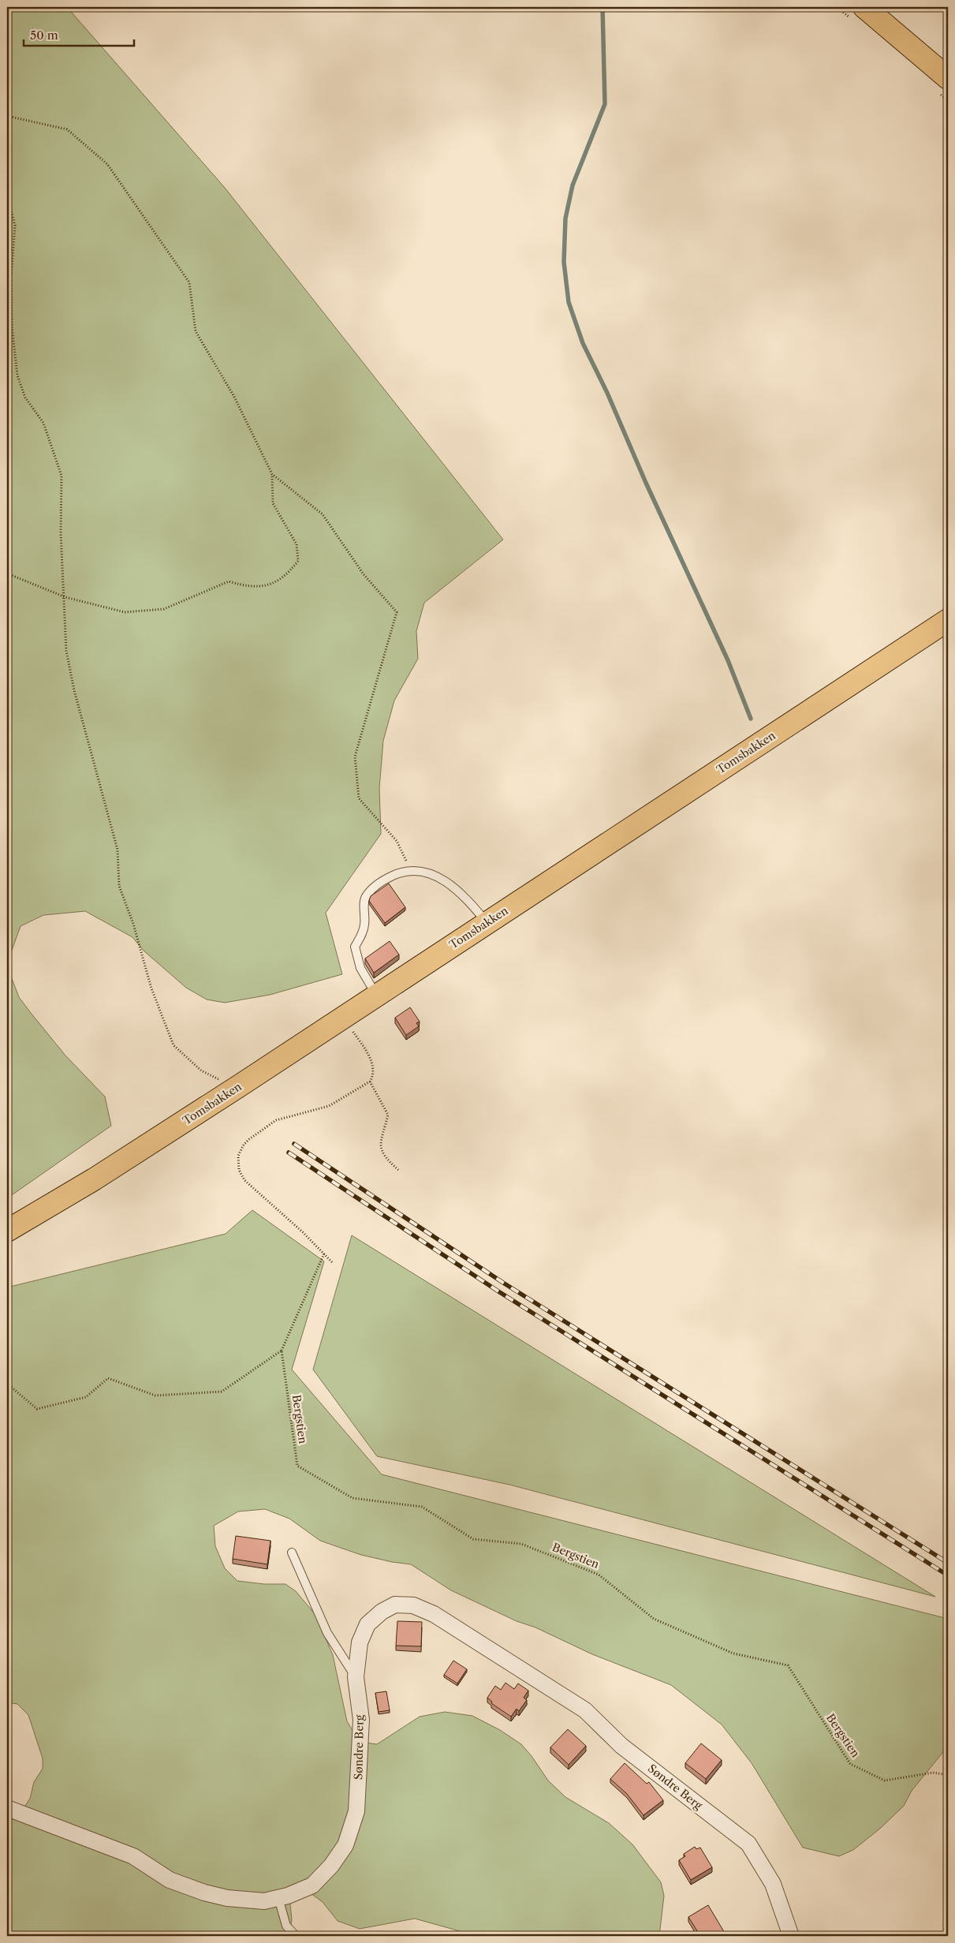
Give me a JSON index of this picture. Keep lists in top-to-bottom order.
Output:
{
  "streets": {
    "main road": ["Tomsbakken"],
    "street": ["Søndre Berg"],
    "path": ["Bergstien"]
  },
  "scale_bar": "50 m"
}
